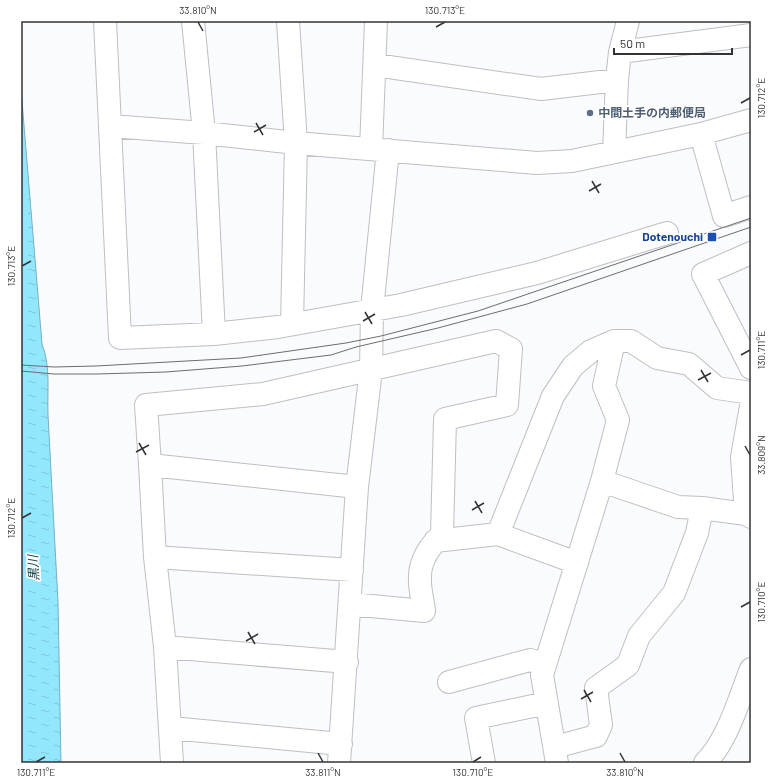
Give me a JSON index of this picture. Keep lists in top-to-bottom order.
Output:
{
  "water": ["黒川"],
  "places": {
    "other": ["中間土手の内郵便局"],
    "transit": ["Dotenouchi"]
  },
  "scale_bar": "50 m",
  "coordinates": [
    "33.810°N",
    "130.713°E",
    "130.712°E",
    "130.711°E",
    "33.809°N",
    "130.710°E",
    "33.811°N"
  ]
}
